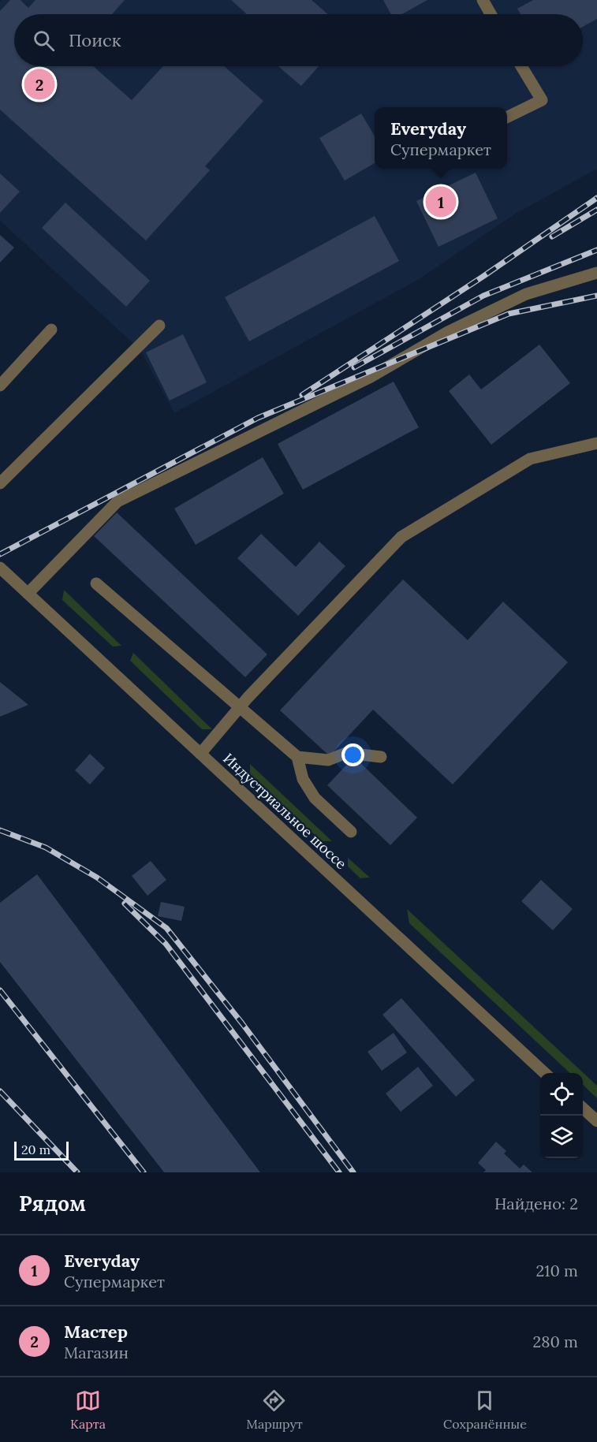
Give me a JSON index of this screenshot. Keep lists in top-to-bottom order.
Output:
{
  "streets": {
    "street": ["Индустриальное шоссе"]
  },
  "scale_bar": "20 m",
  "page": {
    "search": "Поиск",
    "pins": ["2", "1"],
    "popup": ["Everyday", "Супермаркет"],
    "scale": "20 m",
    "heading": ["Рядом", "Найдено: 2"],
    "list": [
      {
        "mark": "1",
        "name": "Everyday",
        "note": "Супермаркет",
        "value": "210 m"
      },
      {
        "mark": "2",
        "name": "Мастер",
        "note": "Магазин",
        "value": "280 m"
      }
    ],
    "nav": ["Карта", "Маршрут", "Сохранённые"]
  }
}
